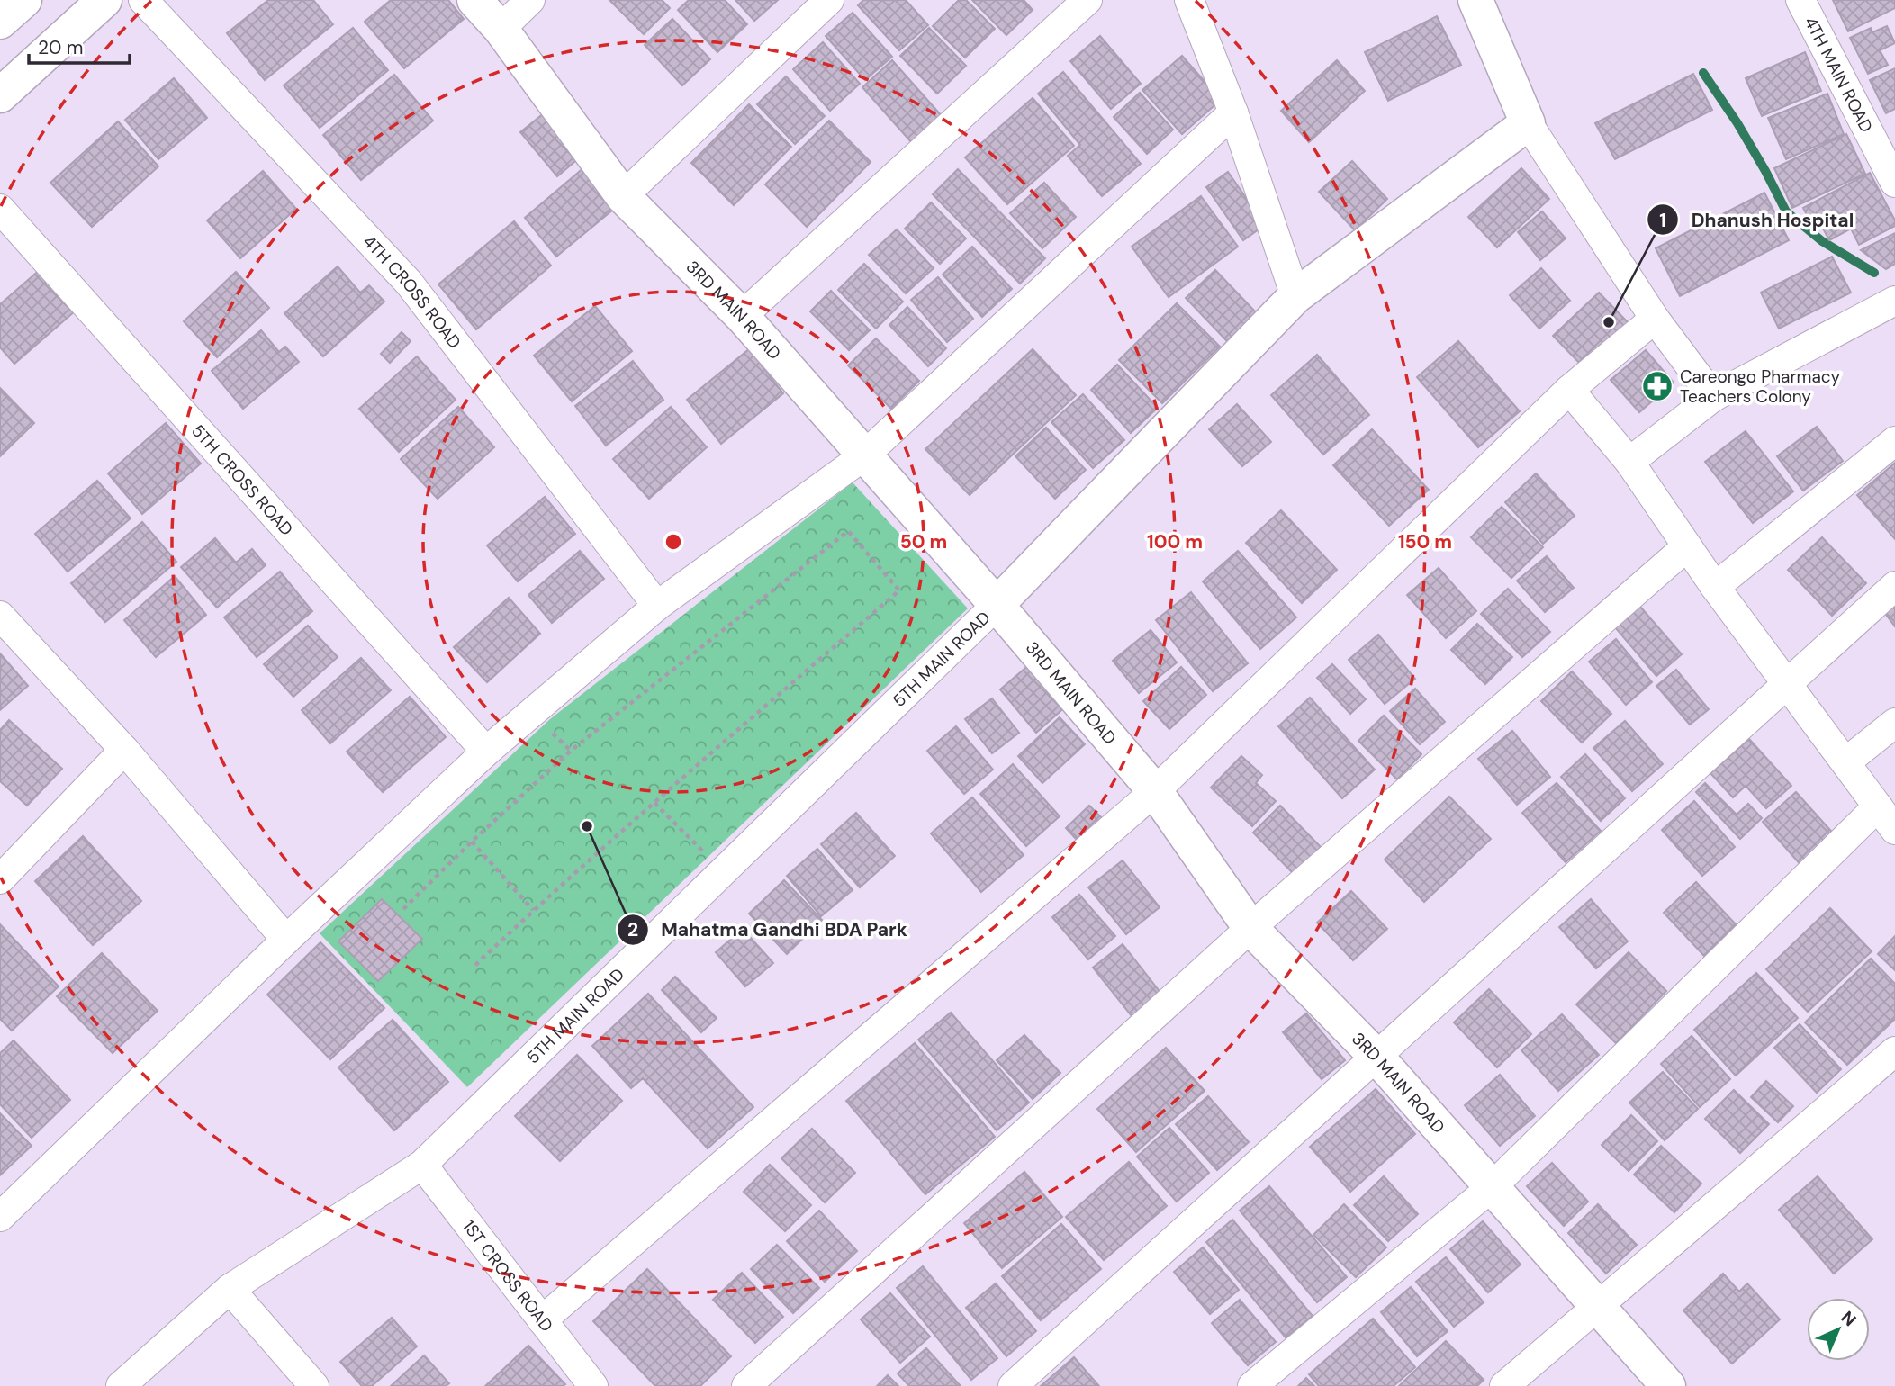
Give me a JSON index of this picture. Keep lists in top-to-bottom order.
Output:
{
  "streets": {
    "main road": ["3RD MAIN ROAD"],
    "street": [
      "4TH MAIN ROAD",
      "4TH CROSS ROAD",
      "5TH CROSS ROAD",
      "5TH MAIN ROAD",
      "1ST CROSS ROAD"
    ]
  },
  "crossings": [
    ["3RD MAIN ROAD", "5TH MAIN ROAD"],
    ["5TH MAIN ROAD", "1ST CROSS ROAD"]
  ],
  "places": {
    "other": ["Dhanush Hospital", "Mahatma Gandhi BDA Park"],
    "pharmacy": ["Careongo Pharmacy Teachers Colony"]
  },
  "scale_bar": "20 m",
  "north": "top right",
  "rings": ["50 m", "100 m", "150 m"]
}
